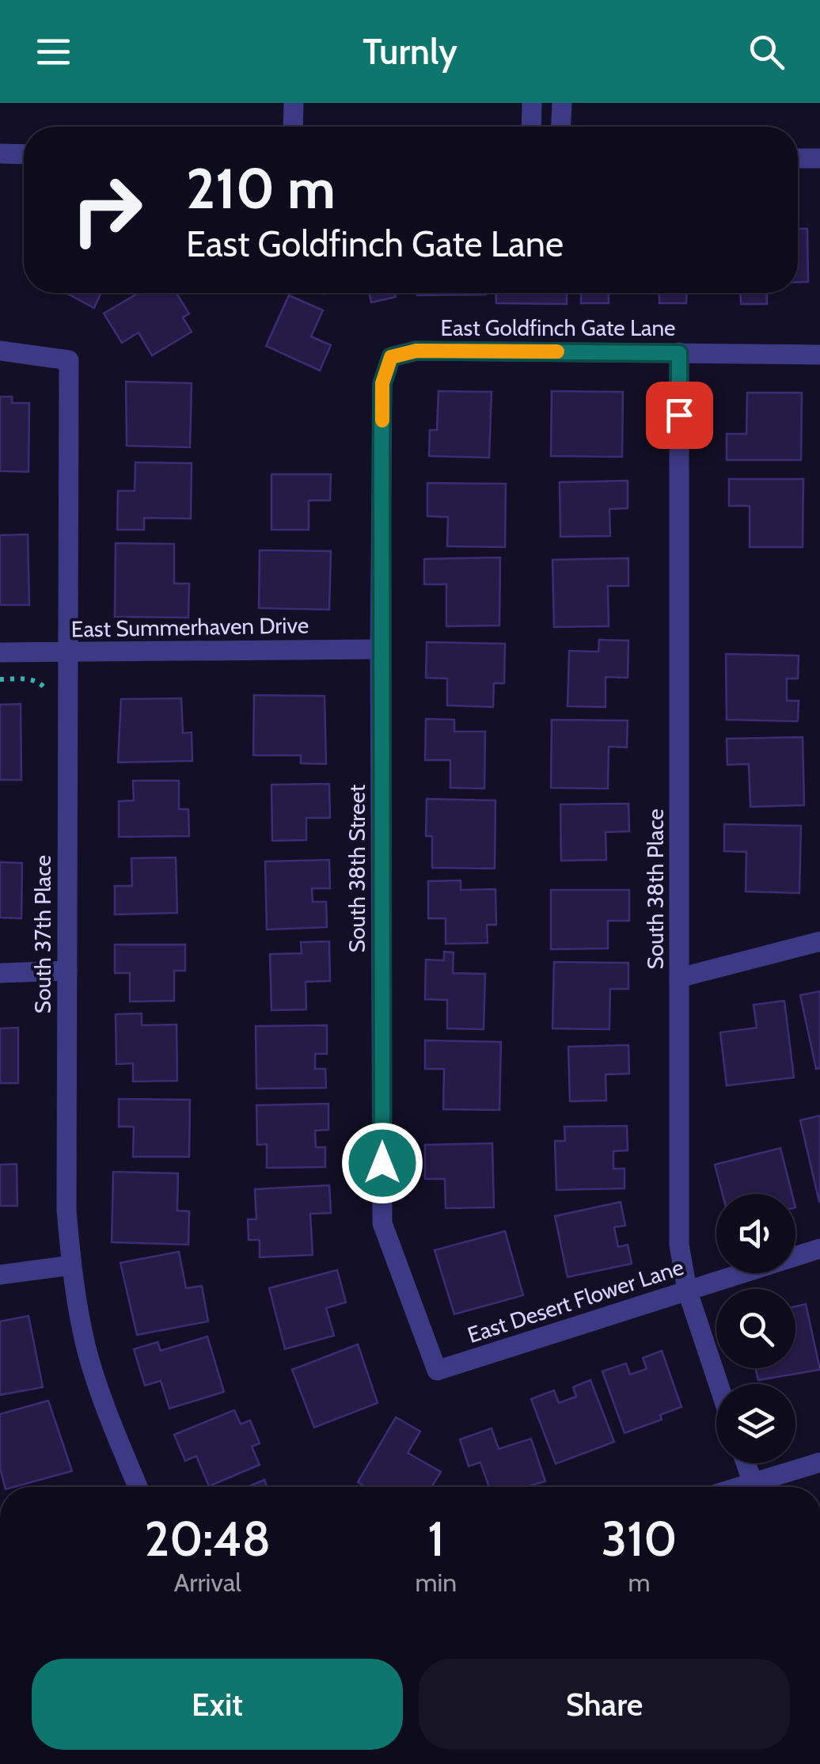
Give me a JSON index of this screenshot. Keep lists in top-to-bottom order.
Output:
{
  "streets": {
    "street": [
      "East Goldfinch Gate Lane",
      "East Summerhaven Drive",
      "South 38th Street",
      "South 38th Place",
      "South 37th Place",
      "East Desert Flower Lane"
    ]
  },
  "crossings": [
    ["East Goldfinch Gate Lane", "South 38th Street"],
    ["East Goldfinch Gate Lane", "South 38th Place"],
    ["East Summerhaven Drive", "South 38th Street"],
    ["East Summerhaven Drive", "South 37th Place"],
    ["South 38th Street", "East Desert Flower Lane"],
    ["South 38th Place", "East Desert Flower Lane"]
  ],
  "page": {
    "header": "Turnly",
    "turn": ["210 m", "East Goldfinch Gate Lane"],
    "eta": [
      "20:48",
      "Arrival",
      "1",
      "min",
      "310",
      "m"
    ],
    "buttons": ["Exit", "Share"]
  }
}
